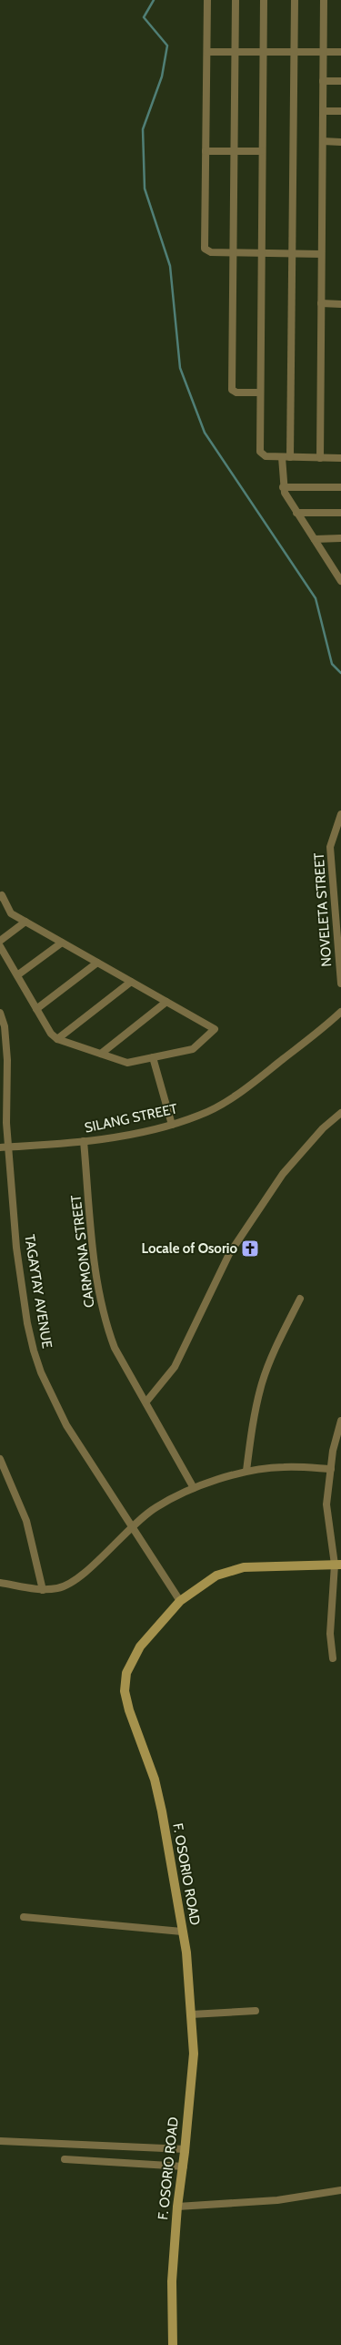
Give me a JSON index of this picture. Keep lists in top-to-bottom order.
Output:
{
  "streets": {
    "street": [
      "NOVELETA STREET",
      "SILANG STREET",
      "CARMONA STREET",
      "TAGAYTAY AVENUE",
      "F. OSORIO ROAD"
    ]
  },
  "crossings": [
    ["SILANG STREET", "CARMONA STREET"],
    ["SILANG STREET", "TAGAYTAY AVENUE"],
    ["TAGAYTAY AVENUE", "F. OSORIO ROAD"]
  ],
  "places": {
    "church": ["Locale of Osorio"]
  }
}
